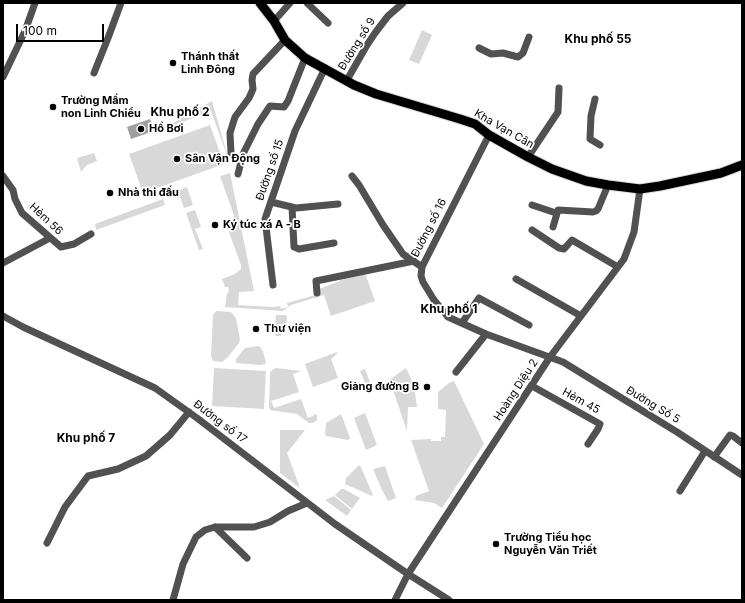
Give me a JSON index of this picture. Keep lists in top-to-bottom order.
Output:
{
  "streets": {
    "main road": ["Kha Vạn Cân"],
    "street": [
      "Đường số 9",
      "Đường số 15",
      "Hẻm 56",
      "Đường số 16",
      "Hoàng Diệu 2",
      "Hẻm 45",
      "Đường Số 5",
      "Đường số 17"
    ]
  },
  "crossings": [
    ["Đường số 9", "Kha Vạn Cân"],
    ["Kha Vạn Cân", "Đường số 15"],
    ["Kha Vạn Cân", "Đường số 16"],
    ["Kha Vạn Cân", "Hoàng Diệu 2"],
    ["Đường số 16", "Hoàng Diệu 2"],
    ["Đường số 16", "Đường Số 5"],
    ["Hoàng Diệu 2", "Hẻm 45"],
    ["Hoàng Diệu 2", "Đường Số 5"],
    ["Hoàng Diệu 2", "Đường số 17"]
  ],
  "districts": [
    "Khu phố 55",
    "Khu phố 2",
    "Khu phố 1",
    "Khu phố 7"
  ],
  "places": [
    "Thánh thất Linh Đông",
    "Trường Mầm non Linh Chiểu",
    "Hồ Bơi",
    "Sân Vận Động",
    "Nhà thi đấu",
    "Ký túc xá A - B",
    "Thư viện",
    "Giảng đường B",
    "Trường Tiểu học Nguyễn Văn Triết"
  ],
  "scale_bar": "100 m"
}
